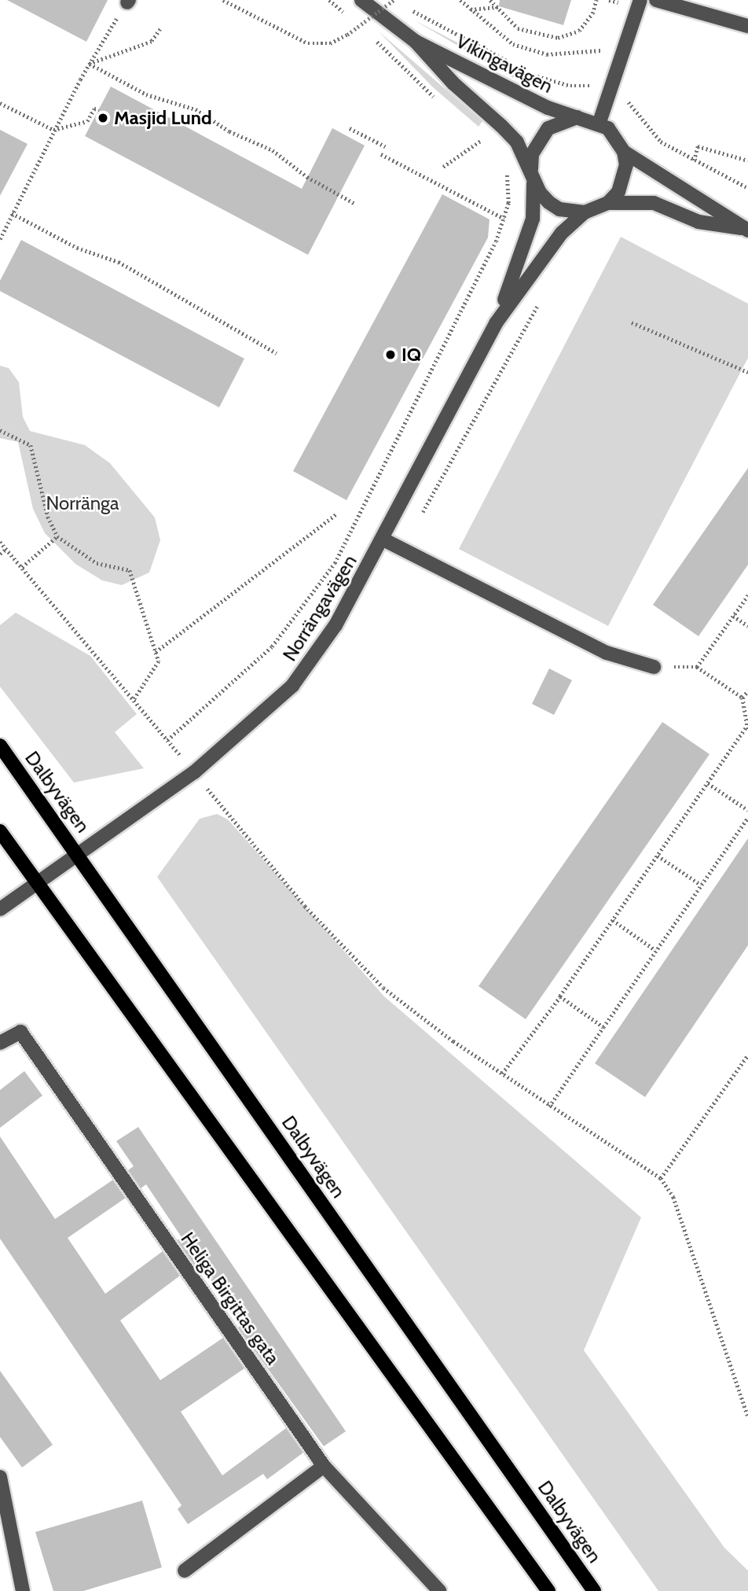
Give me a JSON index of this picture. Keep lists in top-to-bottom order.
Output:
{
  "streets": {
    "main road": ["Dalbyvägen"],
    "street": ["Vikingavägen", "Norrängavägen", "Heliga Birgittas gata"]
  },
  "crossings": [
    ["Vikingavägen", "Norrängavägen"],
    ["Norrängavägen", "Dalbyvägen"]
  ],
  "parks": ["Norränga"],
  "places": ["Masjid Lund", "IQ"]
}
